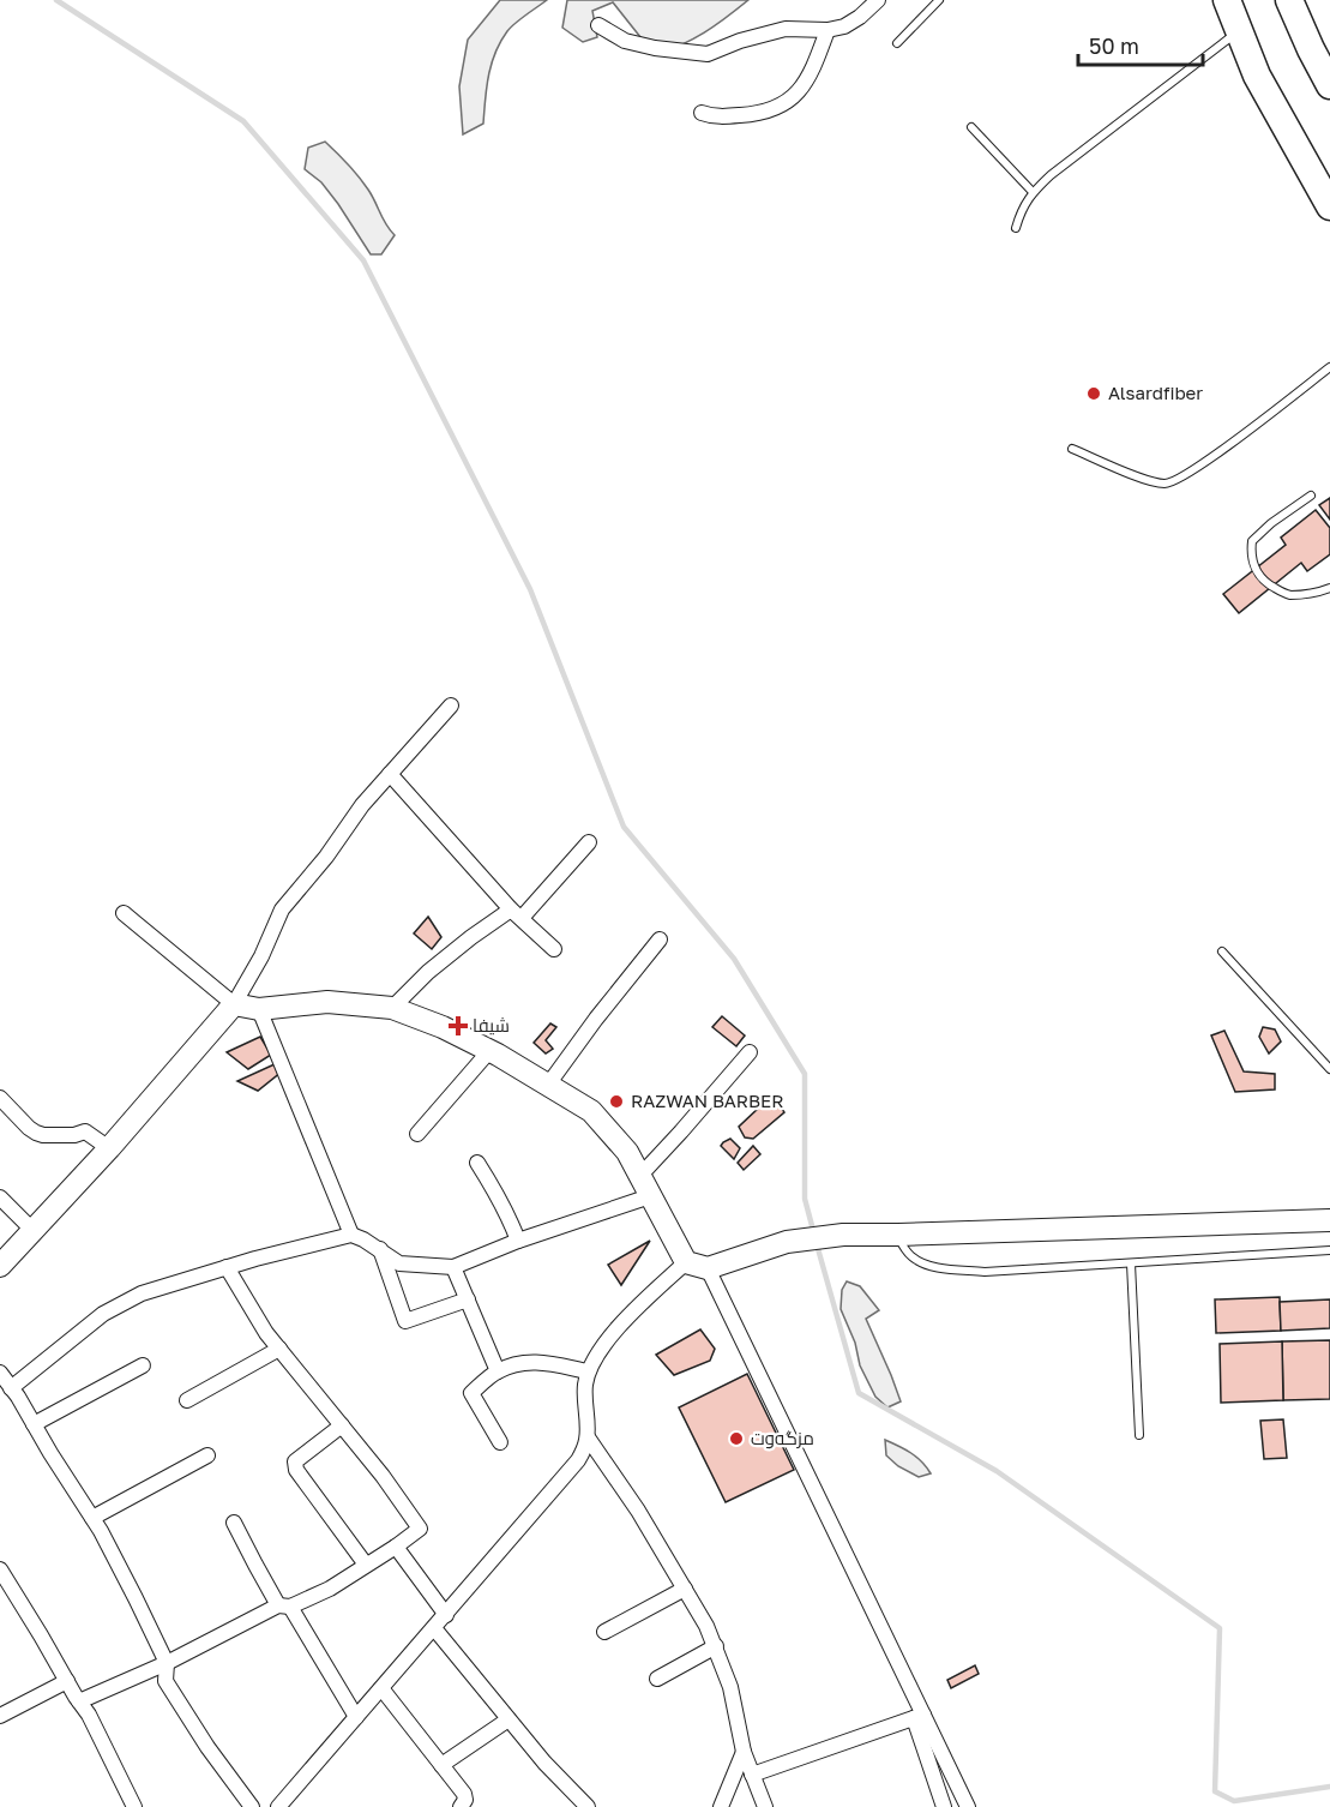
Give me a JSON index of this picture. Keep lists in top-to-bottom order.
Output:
{
  "places": {
    "other": ["Alsardfiber", "RAZWAN BARBER", "مزگه‌وت"],
    "health": ["شیفا"]
  },
  "scale_bar": "50 m"
}
